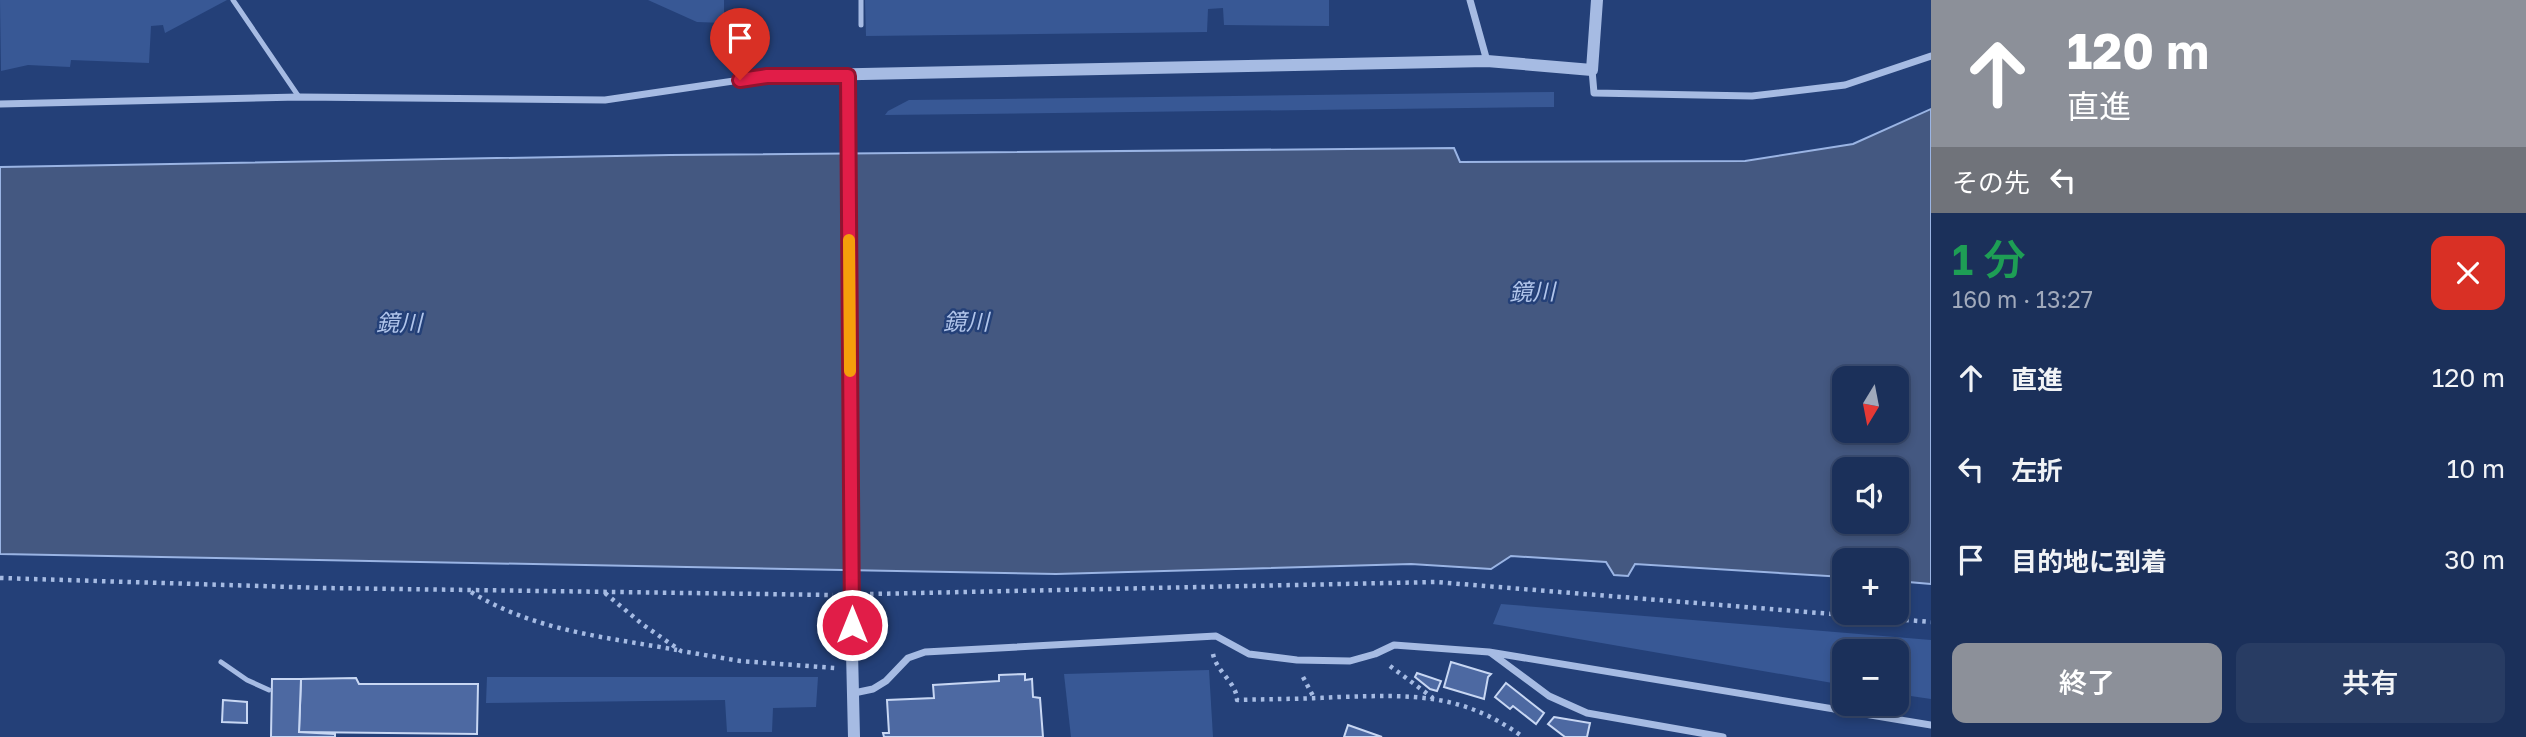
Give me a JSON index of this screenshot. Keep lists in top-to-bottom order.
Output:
{
  "water": ["鏡川"],
  "north": "bottom",
  "page": {
    "turn": ["120 m", "直進"],
    "then": "その先",
    "heading": ["1 分", "160 m · 13:27"],
    "list": [
      {
        "name": "直進",
        "value": "120 m"
      },
      {
        "name": "左折",
        "value": "10 m"
      },
      {
        "name": "目的地に到着",
        "value": "30 m"
      }
    ],
    "map_buttons": ["+", "−"],
    "buttons": ["終了", "共有"]
  }
}
